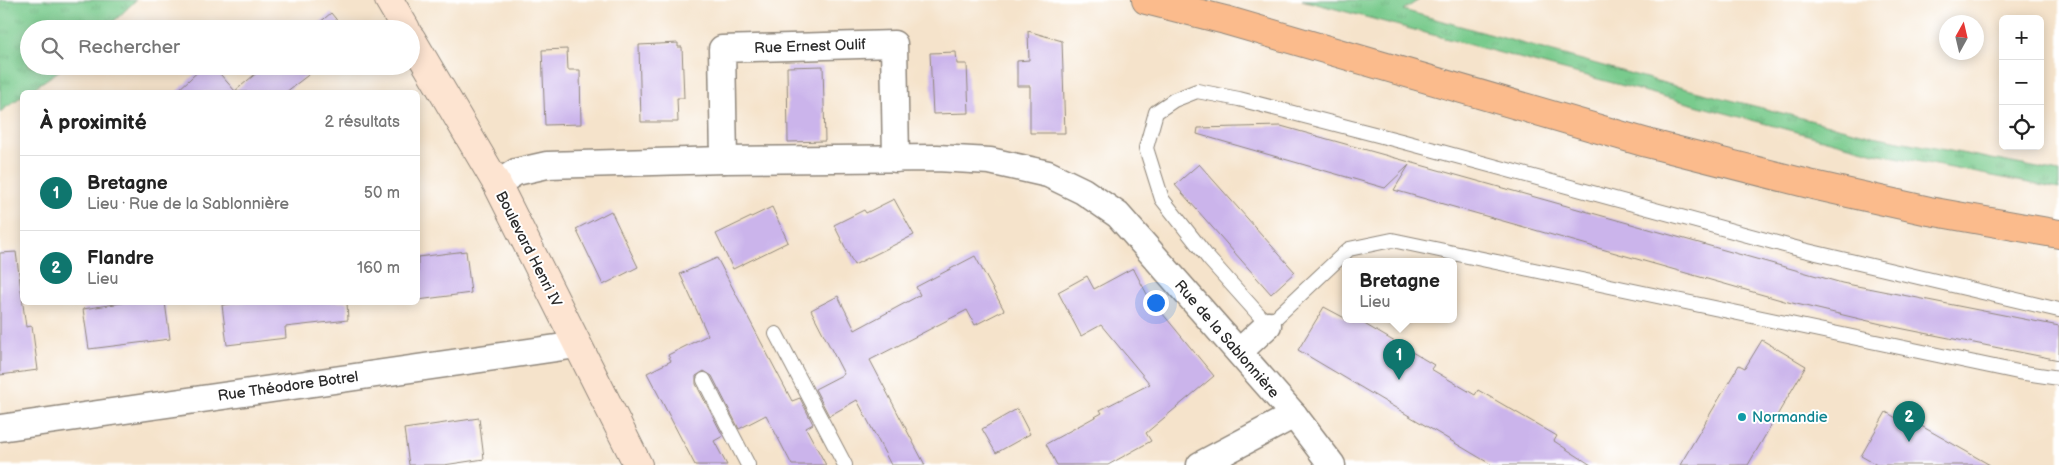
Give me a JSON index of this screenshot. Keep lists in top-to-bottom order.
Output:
{
  "streets": {
    "street": [
      "Rue Ernest Oulif",
      "Boulevard Henri IV",
      "Rue de la Sablonnière",
      "Rue Théodore Botrel"
    ]
  },
  "crossings": [
    ["Rue Ernest Oulif", "Rue de la Sablonnière"],
    ["Boulevard Henri IV", "Rue Théodore Botrel"]
  ],
  "places": ["Normandie"],
  "north": "top",
  "page": {
    "map_buttons": ["+", "−"],
    "search": "Rechercher",
    "heading": ["À proximité", "2 résultats"],
    "list": [
      {
        "mark": "1",
        "name": "Bretagne",
        "note": "Lieu · Rue de la Sablonnière",
        "value": "50 m"
      },
      {
        "mark": "2",
        "name": "Flandre",
        "note": "Lieu",
        "value": "160 m"
      }
    ],
    "popup": ["Bretagne", "Lieu"],
    "pins": ["1", "2"]
  }
}
